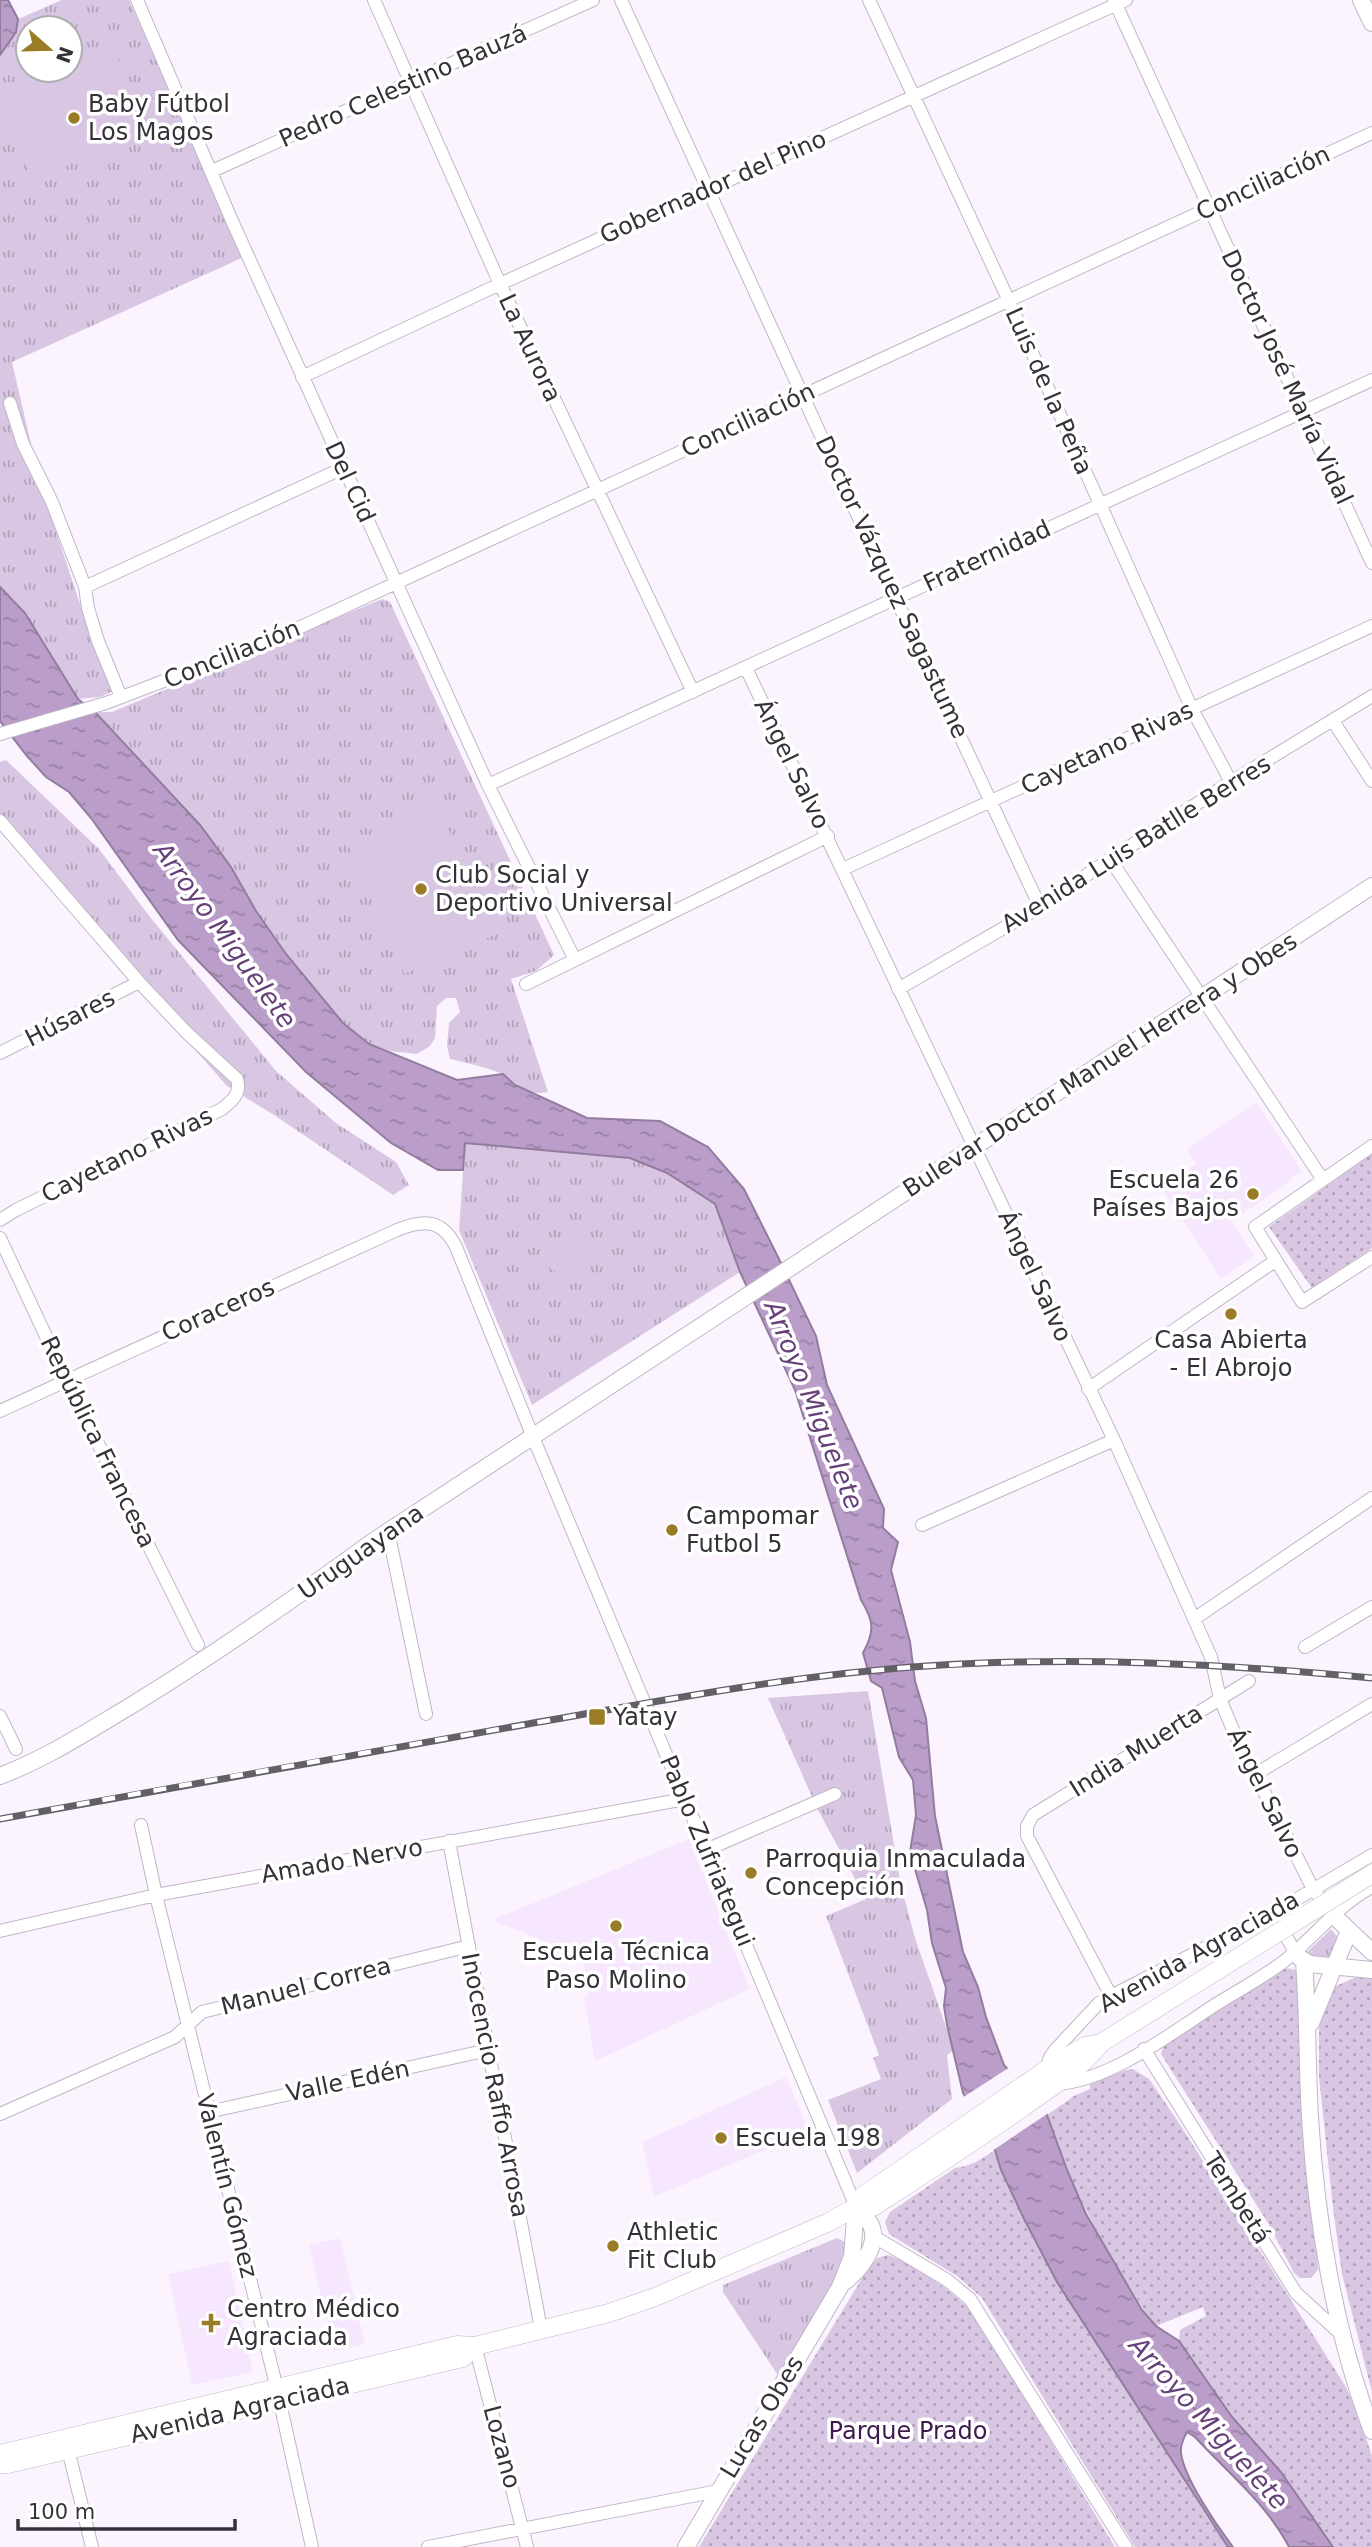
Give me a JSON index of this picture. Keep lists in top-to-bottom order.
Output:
{
  "streets": {
    "main road": ["Avenida Agraciada"],
    "street": [
      "Pedro Celestino Bauzá",
      "Conciliación",
      "Gobernador del Pino",
      "La Aurora",
      "Doctor José María Vidal",
      "Luis de la Peña",
      "Del Cid",
      "Fraternidad",
      "Doctor Vázquez Sagastume",
      "Cayetano Rivas",
      "Ángel Salvo",
      "Avenida Luis Batlle Berres",
      "Húsares",
      "Bulevar Doctor Manuel Herrera y Obes",
      "Coraceros",
      "República Francesa",
      "Uruguayana",
      "India Muerta",
      "Pablo Zufriategui",
      "Amado Nervo",
      "Manuel Correa",
      "Valle Edén",
      "Inocencio Raffo Arrosa",
      "Valentín Gómez",
      "Tembetá",
      "Lucas Obes",
      "Lozano"
    ]
  },
  "crossings": [
    ["Pedro Celestino Bauzá", "La Aurora"],
    ["Pedro Celestino Bauzá", "Del Cid"],
    ["Conciliación", "La Aurora"],
    ["Conciliación", "Doctor José María Vidal"],
    ["Conciliación", "Luis de la Peña"],
    ["Conciliación", "Del Cid"],
    ["Conciliación", "Doctor Vázquez Sagastume"],
    ["Gobernador del Pino", "La Aurora"],
    ["Gobernador del Pino", "Doctor José María Vidal"],
    ["Gobernador del Pino", "Luis de la Peña"],
    ["Gobernador del Pino", "Del Cid"],
    ["Gobernador del Pino", "Doctor Vázquez Sagastume"],
    ["La Aurora", "Fraternidad"],
    ["Doctor José María Vidal", "Fraternidad"],
    ["Luis de la Peña", "Fraternidad"],
    ["Luis de la Peña", "Cayetano Rivas"],
    ["Luis de la Peña", "Avenida Luis Batlle Berres"],
    ["Del Cid", "Fraternidad"],
    ["Fraternidad", "Doctor Vázquez Sagastume"],
    ["Fraternidad", "Ángel Salvo"],
    ["Doctor Vázquez Sagastume", "Cayetano Rivas"],
    ["Doctor Vázquez Sagastume", "Avenida Luis Batlle Berres"],
    ["Cayetano Rivas", "Ángel Salvo"],
    ["Cayetano Rivas", "Húsares"],
    ["Ángel Salvo", "Avenida Luis Batlle Berres"],
    ["Ángel Salvo", "Bulevar Doctor Manuel Herrera y Obes"],
    ["Ángel Salvo", "India Muerta"],
    ["Ángel Salvo", "Avenida Agraciada"],
    ["Bulevar Doctor Manuel Herrera y Obes", "Uruguayana"],
    ["Coraceros", "República Francesa"],
    ["Coraceros", "Pablo Zufriategui"],
    ["Uruguayana", "Pablo Zufriategui"],
    ["India Muerta", "Avenida Agraciada"],
    ["Pablo Zufriategui", "Amado Nervo"],
    ["Pablo Zufriategui", "Avenida Agraciada"],
    ["Pablo Zufriategui", "Lucas Obes"],
    ["Amado Nervo", "Inocencio Raffo Arrosa"],
    ["Amado Nervo", "Valentín Gómez"],
    ["Avenida Agraciada", "Inocencio Raffo Arrosa"],
    ["Avenida Agraciada", "Valentín Gómez"],
    ["Avenida Agraciada", "Tembetá"],
    ["Avenida Agraciada", "Lucas Obes"],
    ["Avenida Agraciada", "Lozano"],
    ["Manuel Correa", "Inocencio Raffo Arrosa"],
    ["Manuel Correa", "Valentín Gómez"],
    ["Valle Edén", "Inocencio Raffo Arrosa"],
    ["Valle Edén", "Valentín Gómez"]
  ],
  "water": ["Arroyo Miguelete"],
  "parks": ["Parque Prado"],
  "places": {
    "other": [
      "Baby Fútbol Los Magos",
      "Club Social y Deportivo Universal",
      "Escuela 26 Países Bajos",
      "Casa Abierta - El Abrojo",
      "Campomar Futbol 5",
      "Parroquia Inmaculada Concepción",
      "Escuela Técnica Paso Molino",
      "Escuela 198",
      "Athletic Fit Club"
    ],
    "transit": ["Yatay"],
    "health": ["Centro Médico Agraciada"]
  },
  "scale_bar": "100 m",
  "north": "right"
}
